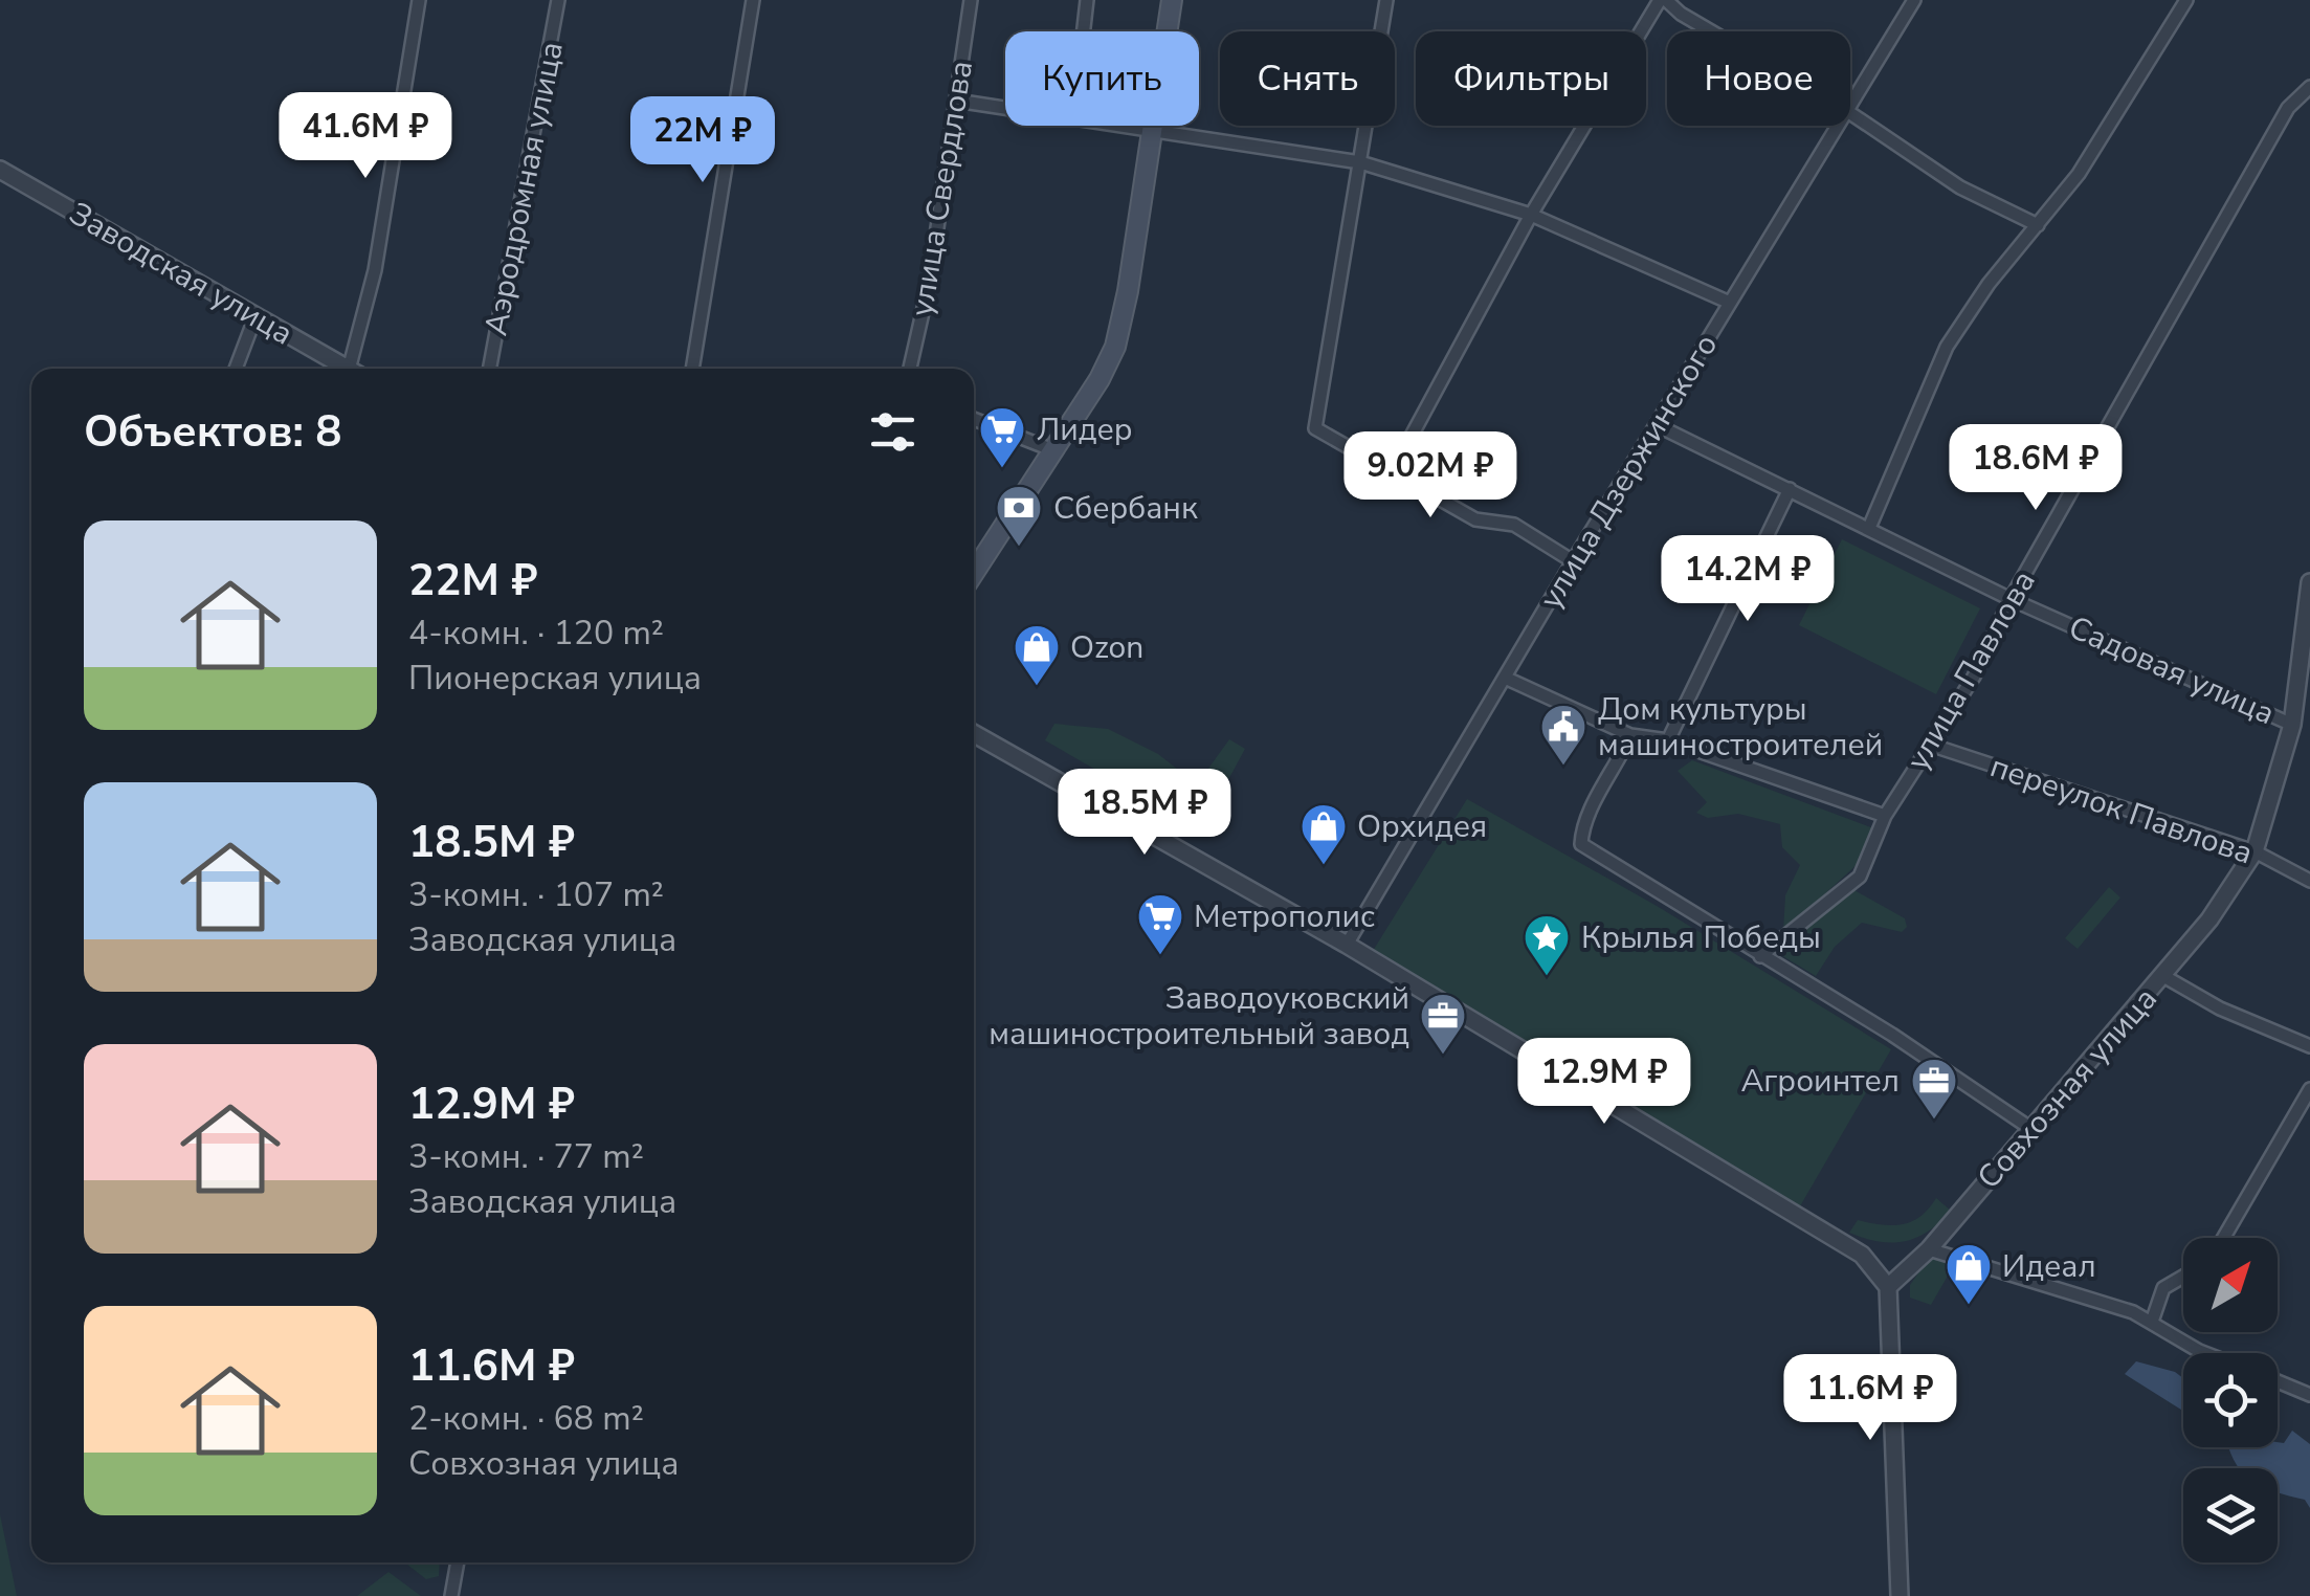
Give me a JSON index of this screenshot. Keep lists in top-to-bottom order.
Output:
{
  "streets": {
    "street": [
      "Аэродромная улица",
      "улица Свердлова",
      "Заводская улица",
      "улица Дзержинского",
      "улица Павлова",
      "Садовая улица",
      "переулок Павлова",
      "Совхозная улица"
    ]
  },
  "crossings": [
    ["улица Дзержинского", "Садовая улица"],
    ["улица Павлова", "Садовая улица"],
    ["улица Павлова", "переулок Павлова"],
    ["Садовая улица", "Совхозная улица"],
    ["переулок Павлова", "Совхозная улица"]
  ],
  "places": {
    "supermarket": ["Лидер", "Метрополис"],
    "bank": ["Сбербанк"],
    "shop": ["Ozon", "Орхидея", "Идеал"],
    "public building": ["Дом культуры машиностроителей"],
    "place": ["Крылья Победы"],
    "office": ["Заводоуковский машиностроительный завод", "Агроинтел"]
  },
  "north": "top right",
  "page": {
    "chip": [
      "Купить",
      "Снять",
      "Фильтры",
      "Новое"
    ],
    "price": [
      "41.6M ₽",
      "22M ₽",
      "18.6M ₽",
      "9.02M ₽",
      "14.2M ₽",
      "18.5M ₽",
      "12.9M ₽",
      "11.6M ₽"
    ],
    "heading": "Объектов: 8",
    "list": [
      {
        "name": "22M ₽",
        "note": "4-комн. · 120 m² · Пионерская улица"
      },
      {
        "name": "18.5M ₽",
        "note": "3-комн. · 107 m² · Заводская улица"
      },
      {
        "name": "12.9M ₽",
        "note": "3-комн. · 77 m² · Заводская улица"
      },
      {
        "name": "11.6M ₽",
        "note": "2-комн. · 68 m² · Совхозная улица"
      }
    ]
  }
}
